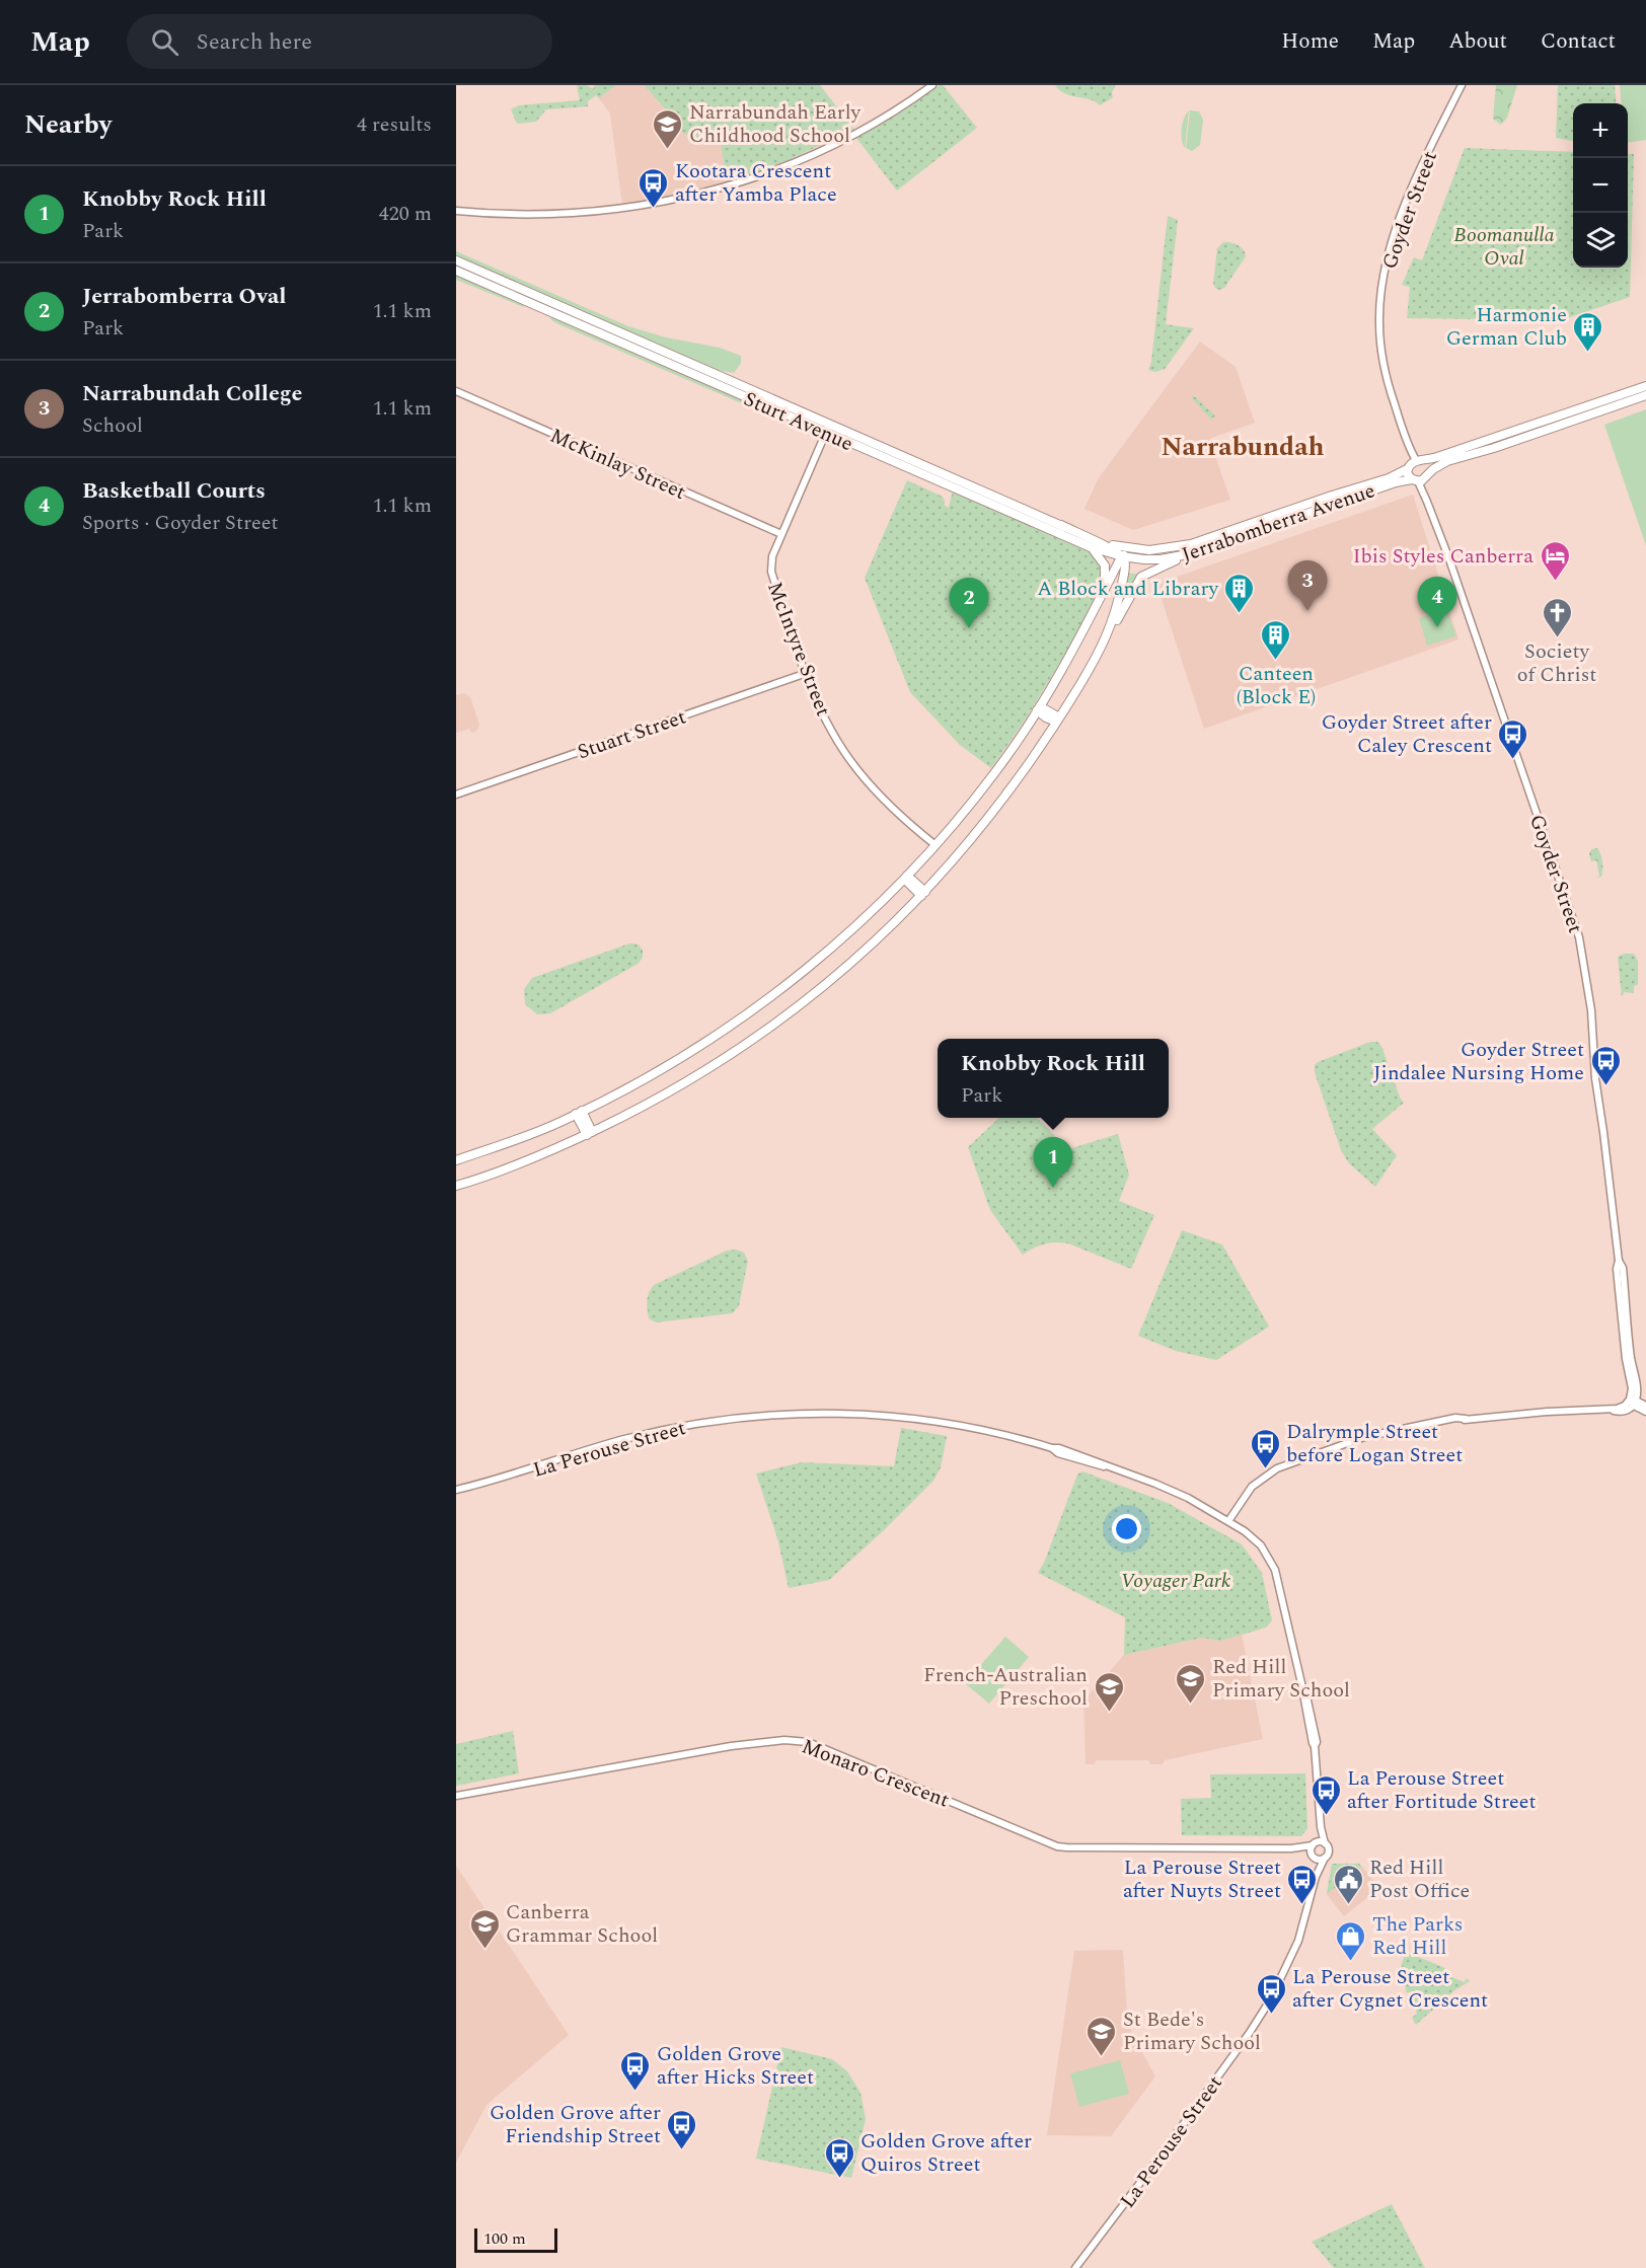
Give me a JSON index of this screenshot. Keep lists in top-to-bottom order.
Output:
{
  "streets": {
    "main road": ["Sturt Avenue", "Jerrabomberra Avenue"],
    "street": [
      "Goyder Street",
      "McKinlay Street",
      "McIntyre Street",
      "Stuart Street",
      "La Perouse Street",
      "Monaro Crescent"
    ]
  },
  "crossings": [
    ["Goyder Street", "Jerrabomberra Avenue"],
    ["Sturt Avenue", "Jerrabomberra Avenue"],
    ["Sturt Avenue", "McIntyre Street"],
    ["McKinlay Street", "McIntyre Street"],
    ["McIntyre Street", "Stuart Street"],
    ["La Perouse Street", "Monaro Crescent"]
  ],
  "districts": ["Narrabundah"],
  "parks": ["Boomanulla Oval", "Voyager Park"],
  "places": {
    "school or university": [
      "Narrabundah Early Childhood School",
      "Red Hill Primary School",
      "French-Australian Preschool",
      "Canberra Grammar School",
      "St Bede's Primary School"
    ],
    "bus stop": [
      "Kootara Crescent after Yamba Place",
      "Goyder Street after Caley Crescent",
      "Goyder Street Jindalee Nursing Home",
      "Dalrymple Street before Logan Street",
      "La Perouse Street after Fortitude Street",
      "La Perouse Street after Nuyts Street",
      "La Perouse Street after Cygnet Crescent",
      "Golden Grove after Hicks Street",
      "Golden Grove after Friendship Street",
      "Golden Grove after Quiros Street"
    ],
    "building": ["Harmonie German Club", "A Block and Library", "Canteen (Block E)"],
    "hotel": ["Ibis Styles Canberra"],
    "church": ["Society of Christ"],
    "public building": ["Red Hill Post Office"],
    "shop": ["The Parks Red Hill"]
  },
  "scale_bar": "100 m",
  "page": {
    "header": "Map",
    "search": "Search here",
    "nav": [
      "Home",
      "Map",
      "About",
      "Contact"
    ],
    "heading": ["Nearby", "4 results"],
    "map_buttons": ["+", "−"],
    "list": [
      {
        "mark": "1",
        "name": "Knobby Rock Hill",
        "note": "Park",
        "value": "420 m"
      },
      {
        "mark": "2",
        "name": "Jerrabomberra Oval",
        "note": "Park",
        "value": "1.1 km"
      },
      {
        "mark": "3",
        "name": "Narrabundah College",
        "note": "School",
        "value": "1.1 km"
      },
      {
        "mark": "4",
        "name": "Basketball Courts",
        "note": "Sports · Goyder Street",
        "value": "1.1 km"
      }
    ],
    "pins": [
      "3",
      "4",
      "2",
      "1"
    ],
    "popup": ["Knobby Rock Hill", "Park"],
    "scale": "100 m"
  }
}
